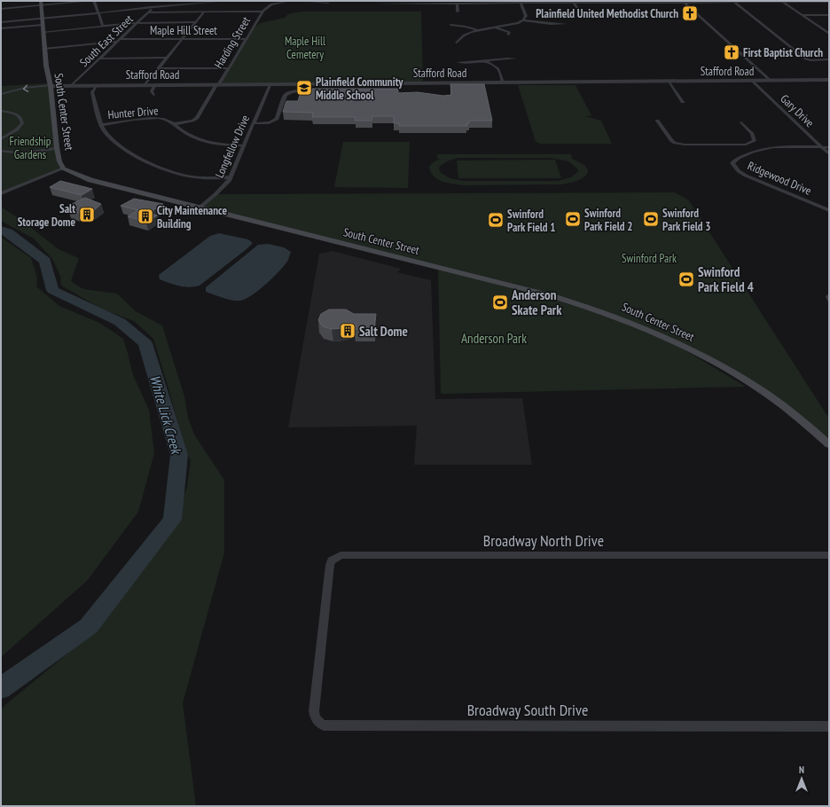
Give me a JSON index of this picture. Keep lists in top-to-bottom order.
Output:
{
  "streets": {
    "main road": ["South Center Street"],
    "street": [
      "Maple Hill Street",
      "South East Street",
      "Harding Street",
      "Stafford Road",
      "Gary Drive",
      "Hunter Drive",
      "Longfellow Drive",
      "Ridgewood Drive",
      "Broadway North Drive",
      "Broadway South Drive"
    ]
  },
  "crossings": [
    ["Maple Hill Street", "South East Street"],
    ["Maple Hill Street", "Harding Street"],
    ["Maple Hill Street", "South Center Street"],
    ["South East Street", "Stafford Road"],
    ["Harding Street", "Stafford Road"],
    ["Harding Street", "Hunter Drive"],
    ["Stafford Road", "Gary Drive"],
    ["Stafford Road", "South Center Street"],
    ["Stafford Road", "Longfellow Drive"],
    ["Gary Drive", "Ridgewood Drive"],
    ["South Center Street", "Longfellow Drive"],
    ["Hunter Drive", "Longfellow Drive"],
    ["Broadway North Drive", "Broadway South Drive"]
  ],
  "water": ["White Lick Creek"],
  "parks": [
    "Maple Hill Cemetery",
    "Friendship Gardens",
    "Swinford Park",
    "Anderson Park"
  ],
  "places": {
    "church": ["Plainfield United Methodist Church", "First Baptist Church"],
    "school or university": ["Plainfield Community Middle School"],
    "building": ["Salt Storage Dome", "City Maintenance Building", "Salt Dome"],
    "sports": [
      "Swinford Park Field 2",
      "Swinford Park Field 3",
      "Swinford Park Field 1",
      "Swinford Park Field 4",
      "Anderson Skate Park"
    ]
  },
  "north": "top"
}
